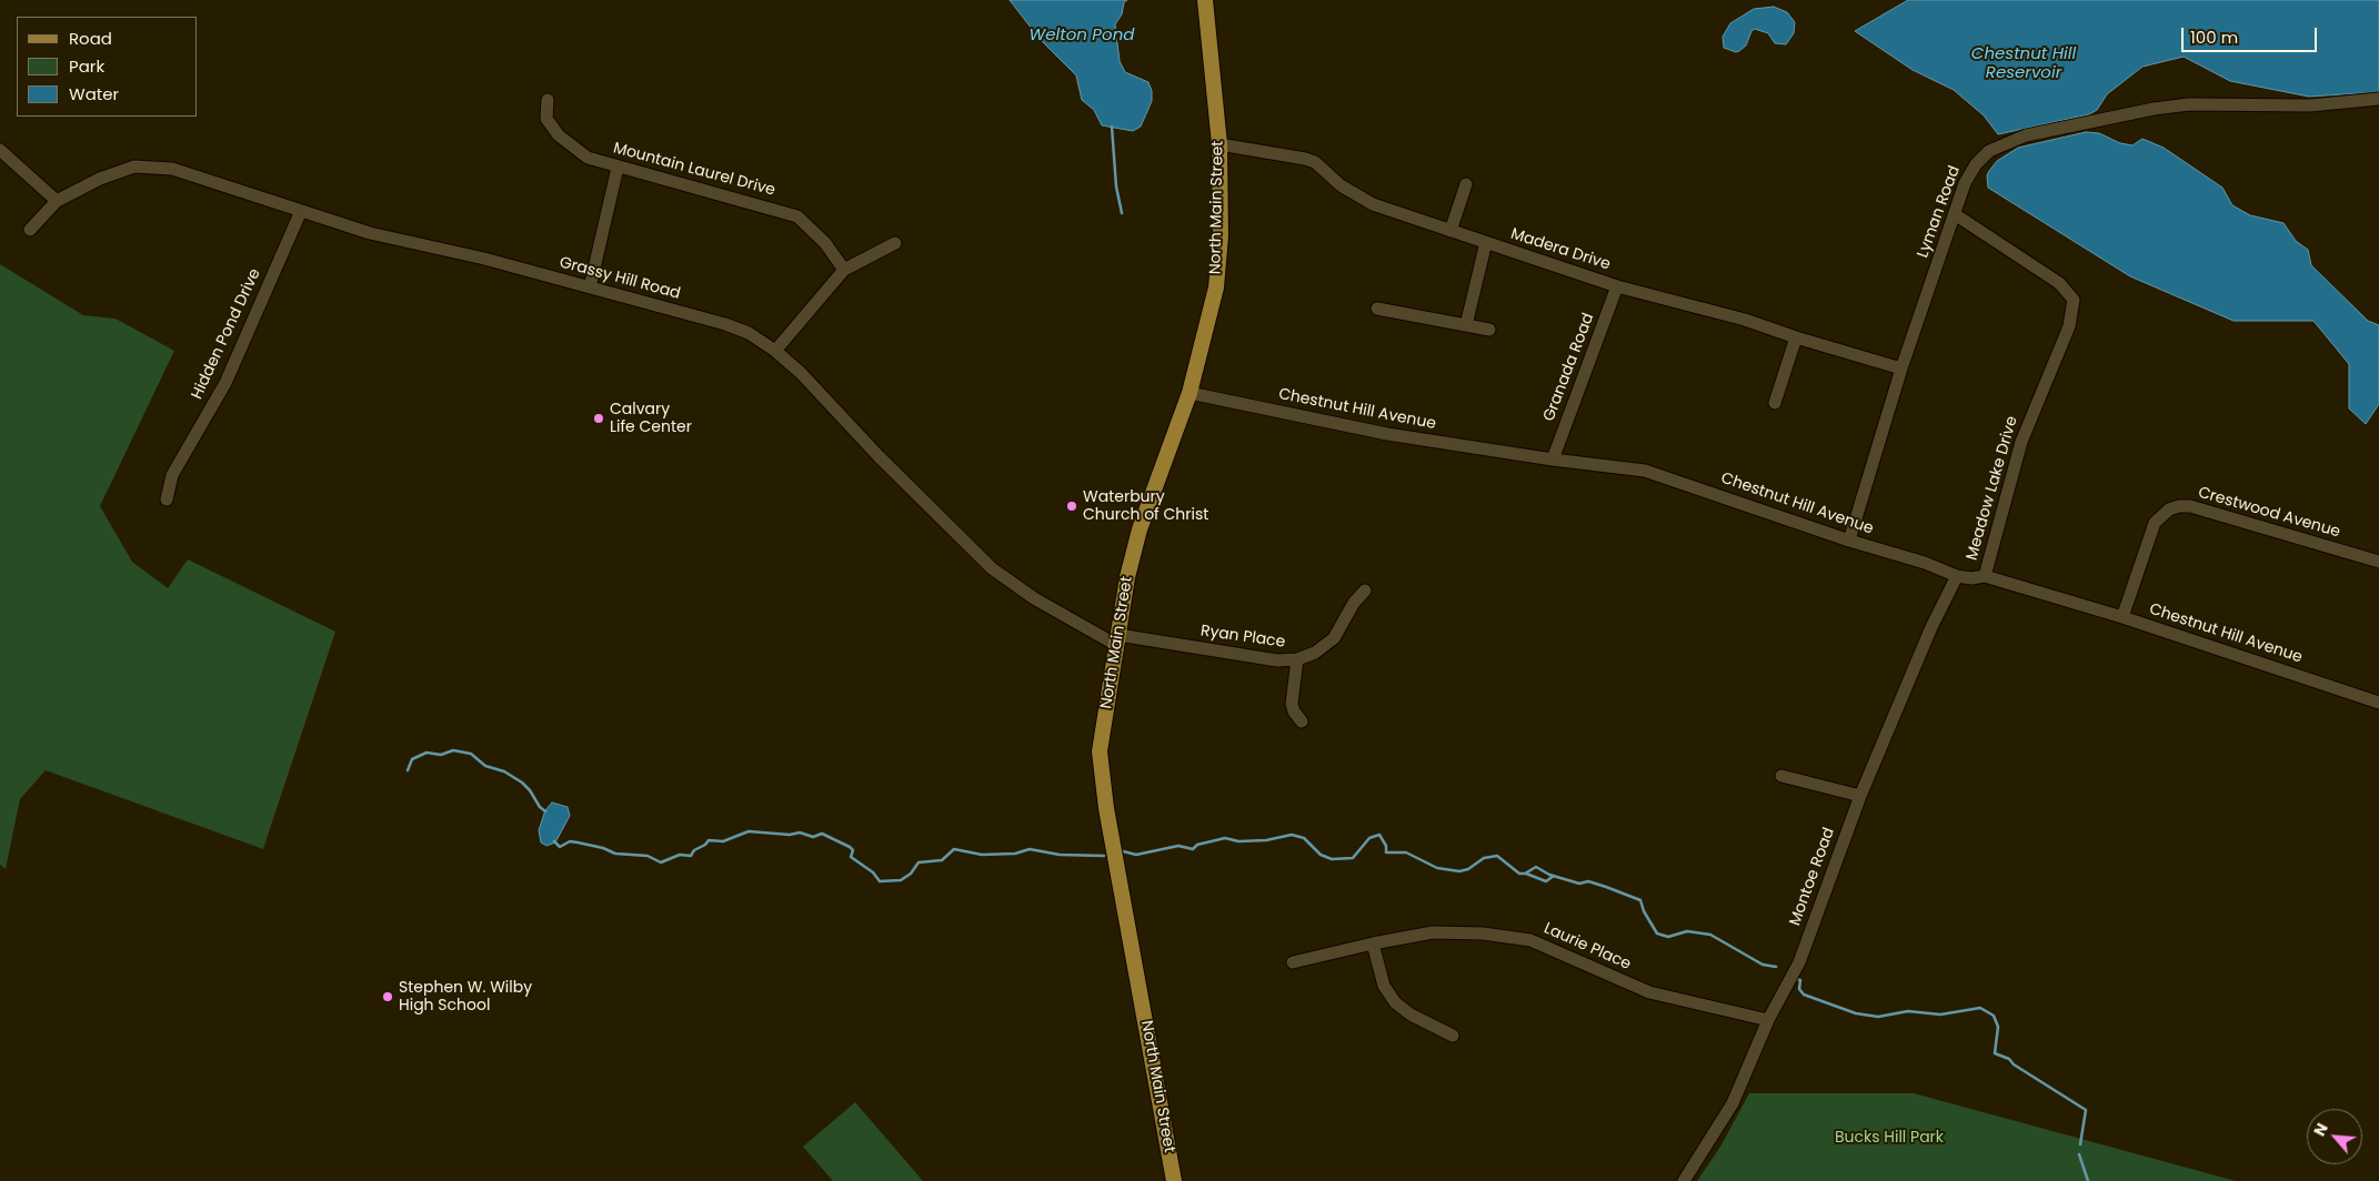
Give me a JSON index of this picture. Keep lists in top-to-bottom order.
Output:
{
  "streets": {
    "main road": ["North Main Street"],
    "street": [
      "Mountain Laurel Drive",
      "Lyman Road",
      "Madera Drive",
      "Grassy Hill Road",
      "Hidden Pond Drive",
      "Granada Road",
      "Chestnut Hill Avenue",
      "Meadow Lake Drive",
      "Crestwood Avenue",
      "Ryan Place",
      "Montoe Road",
      "Laurie Place"
    ]
  },
  "crossings": [
    ["North Main Street", "Madera Drive"],
    ["North Main Street", "Grassy Hill Road"],
    ["North Main Street", "Chestnut Hill Avenue"],
    ["North Main Street", "Ryan Place"],
    ["Lyman Road", "Madera Drive"],
    ["Lyman Road", "Chestnut Hill Avenue"],
    ["Lyman Road", "Meadow Lake Drive"],
    ["Madera Drive", "Granada Road"],
    ["Grassy Hill Road", "Hidden Pond Drive"],
    ["Grassy Hill Road", "Ryan Place"],
    ["Granada Road", "Chestnut Hill Avenue"],
    ["Chestnut Hill Avenue", "Meadow Lake Drive"],
    ["Chestnut Hill Avenue", "Crestwood Avenue"],
    ["Chestnut Hill Avenue", "Montoe Road"],
    ["Montoe Road", "Laurie Place"]
  ],
  "water": ["Welton Pond", "Chestnut Hill Reservoir"],
  "parks": ["Bucks Hill Park"],
  "places": ["Calvary Life Center", "Waterbury Church of Christ", "Stephen W. Wilby High School"],
  "legend": ["Road", "Park", "Water"],
  "scale_bar": "100 m",
  "north": "top left"
}
